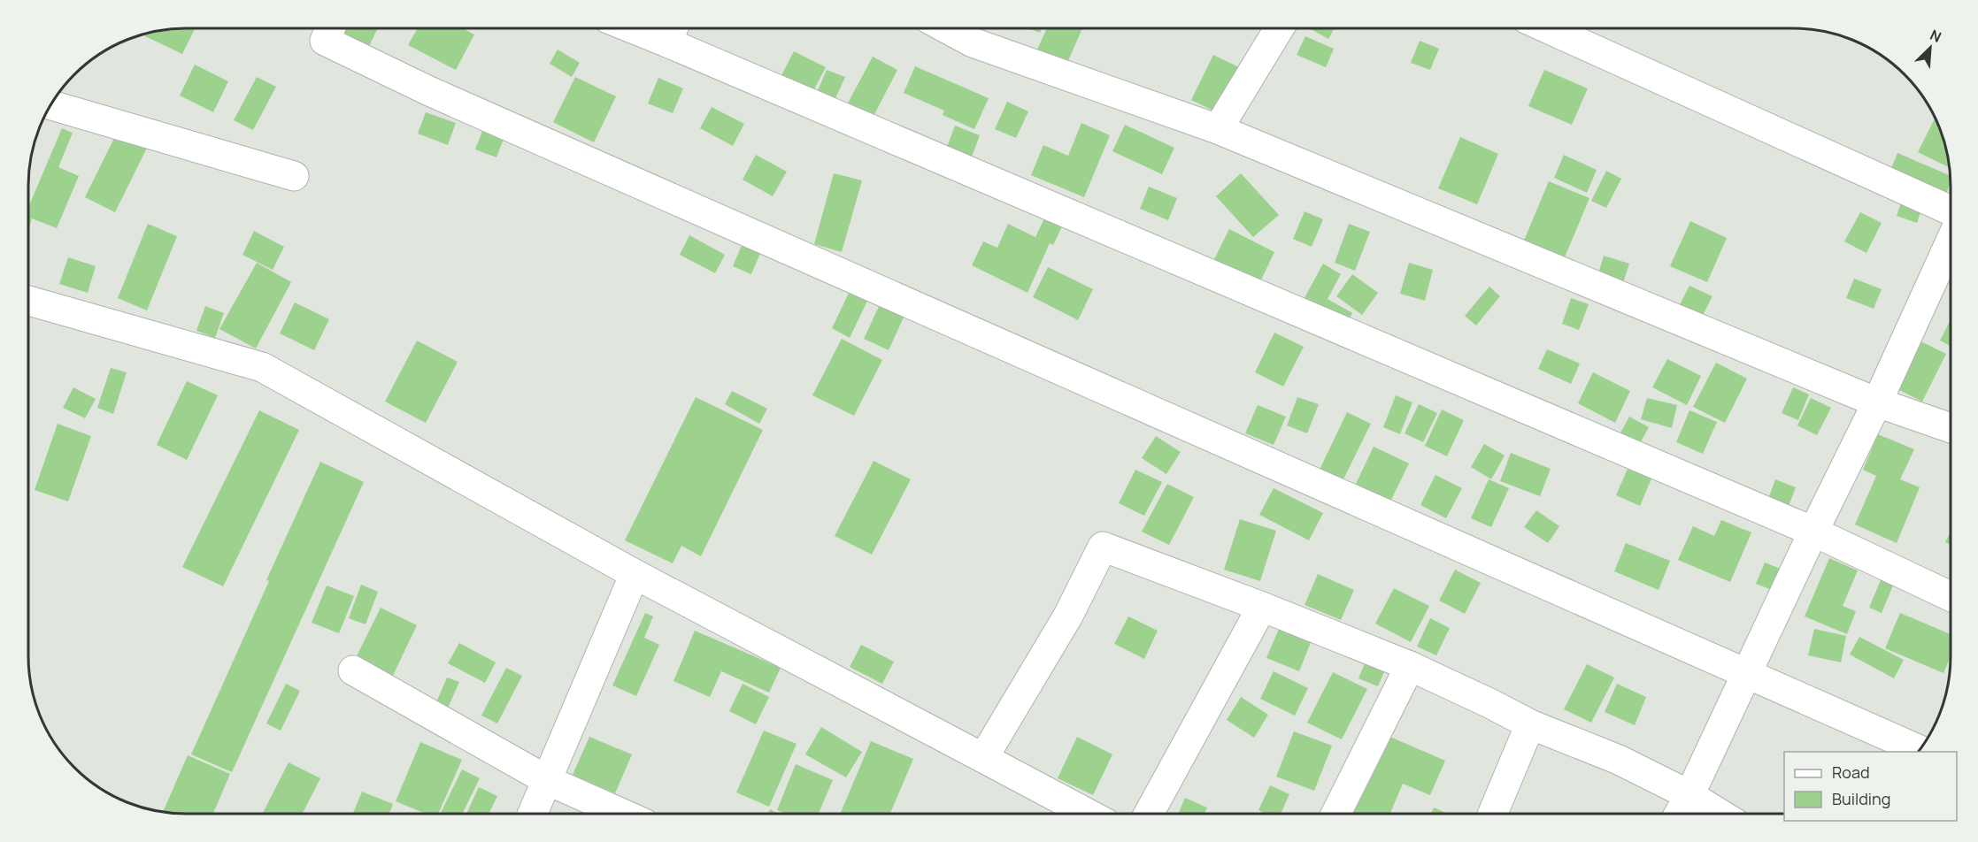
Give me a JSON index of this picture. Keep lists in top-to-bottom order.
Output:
{
  "legend": ["Road", "Building"],
  "north": "top right"
}
